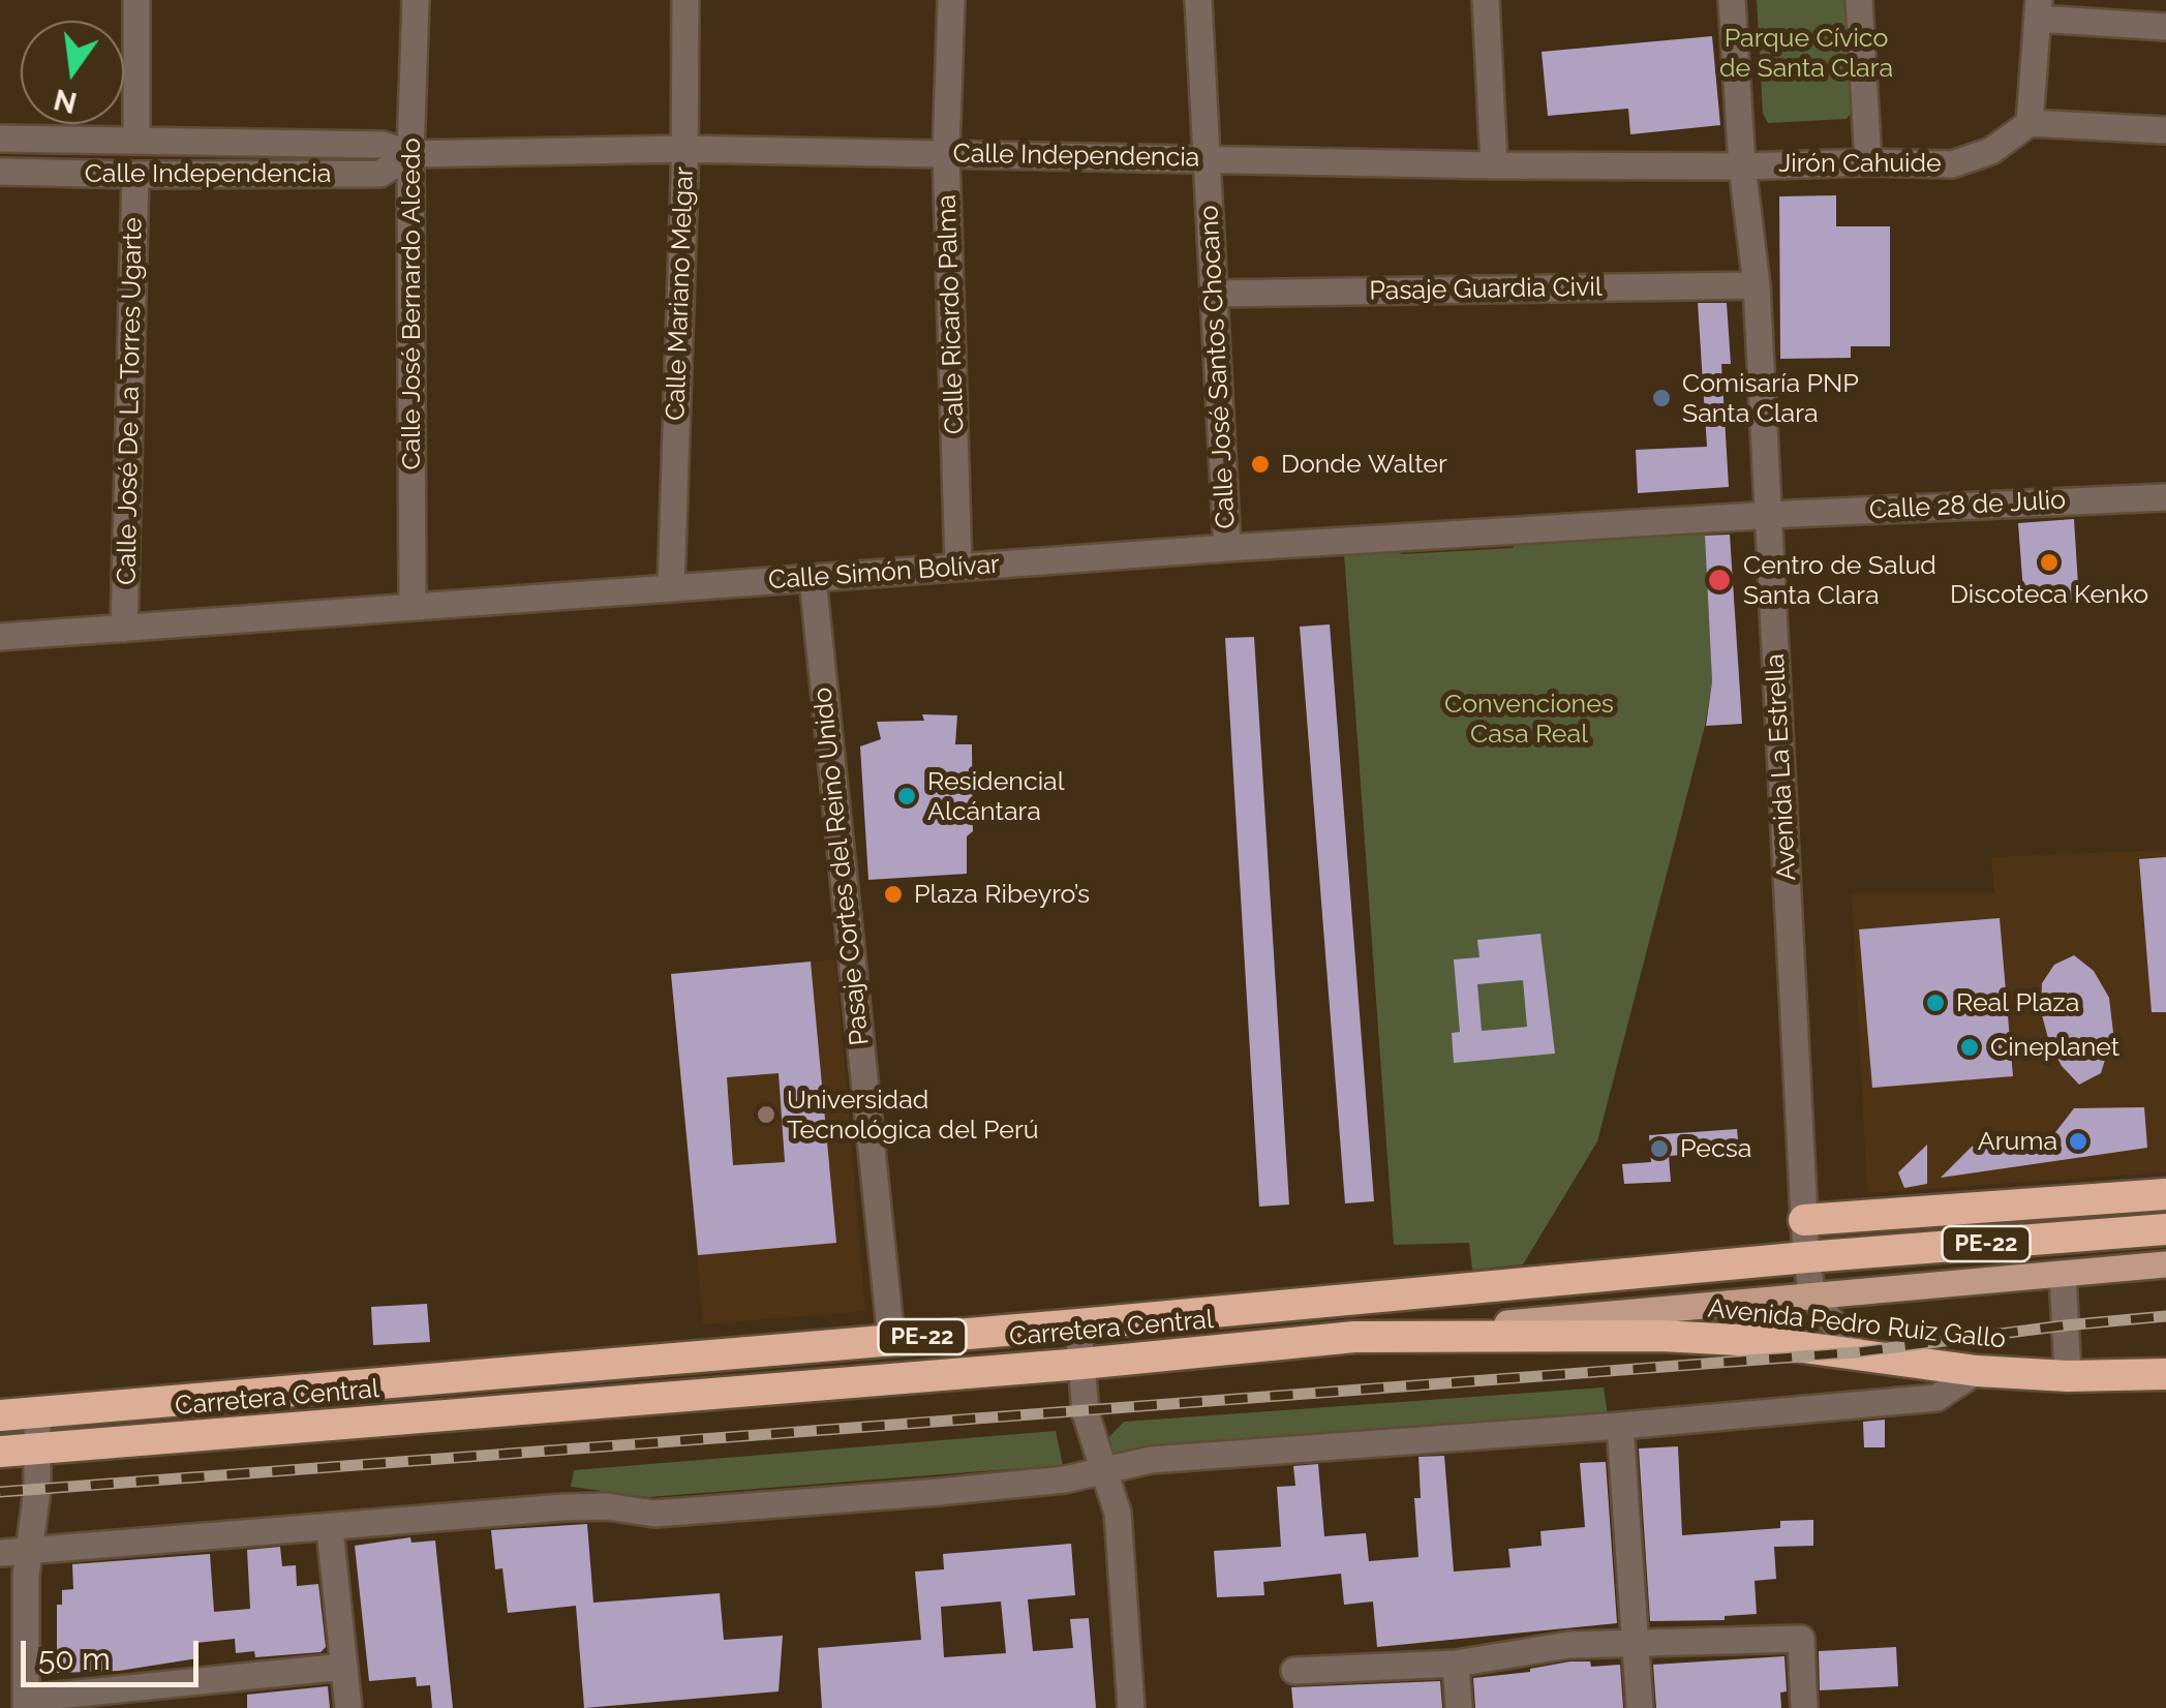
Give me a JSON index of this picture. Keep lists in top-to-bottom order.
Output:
{
  "streets": {
    "highway": ["PE-22", "Avenida Pedro Ruiz Gallo", "Carretera Central"],
    "street": [
      "Calle Independencia",
      "Jirón Cahuide",
      "Pasaje Guardia Civil",
      "Calle Mariano Melgar",
      "Calle José Bernardo Alcedo",
      "Calle Ricardo Palma",
      "Calle José Santos Chocano",
      "Calle José De La Torres Ugarte",
      "Calle 28 de Julio",
      "Calle Simón Bolívar",
      "Avenida La Estrella",
      "Pasaje Cortes del Reino Unido"
    ]
  },
  "crossings": [
    ["Calle Independencia", "Jirón Cahuide"],
    ["Calle Independencia", "Calle Mariano Melgar"],
    ["Calle Independencia", "Calle José Bernardo Alcedo"],
    ["Calle Independencia", "Calle Ricardo Palma"],
    ["Calle Independencia", "Calle José Santos Chocano"],
    ["Calle Independencia", "Calle José De La Torres Ugarte"],
    ["Calle Independencia", "Avenida La Estrella"],
    ["Jirón Cahuide", "Avenida La Estrella"],
    ["Pasaje Guardia Civil", "Calle José Santos Chocano"],
    ["Pasaje Guardia Civil", "Avenida La Estrella"],
    ["Calle Mariano Melgar", "Calle Simón Bolívar"],
    ["Calle José Bernardo Alcedo", "Calle Simón Bolívar"],
    ["Calle Ricardo Palma", "Calle Simón Bolívar"],
    ["Calle José Santos Chocano", "Calle Simón Bolívar"],
    ["Calle José De La Torres Ugarte", "Calle Simón Bolívar"],
    ["Calle 28 de Julio", "Calle Simón Bolívar"],
    ["Calle 28 de Julio", "Avenida La Estrella"],
    ["Calle Simón Bolívar", "Avenida La Estrella"],
    ["Calle Simón Bolívar", "Pasaje Cortes del Reino Unido"],
    ["Avenida La Estrella", "Avenida Pedro Ruiz Gallo"],
    ["Avenida La Estrella", "Carretera Central"],
    ["Pasaje Cortes del Reino Unido", "Carretera Central"],
    ["Avenida Pedro Ruiz Gallo", "Carretera Central"]
  ],
  "parks": ["Parque Cívico de Santa Clara", "Convenciones Casa Real"],
  "places": [
    "Comisaría PNP Santa Clara",
    "Donde Walter",
    "Discoteca Kenko",
    "Centro de Salud Santa Clara",
    "Residencial Alcántara",
    "Plaza Ribeyro’s",
    "Real Plaza",
    "Cineplanet",
    "Universidad Tecnológica del Perú",
    "Aruma",
    "Pecsa"
  ],
  "scale_bar": "50 m",
  "north": "bottom"
}
